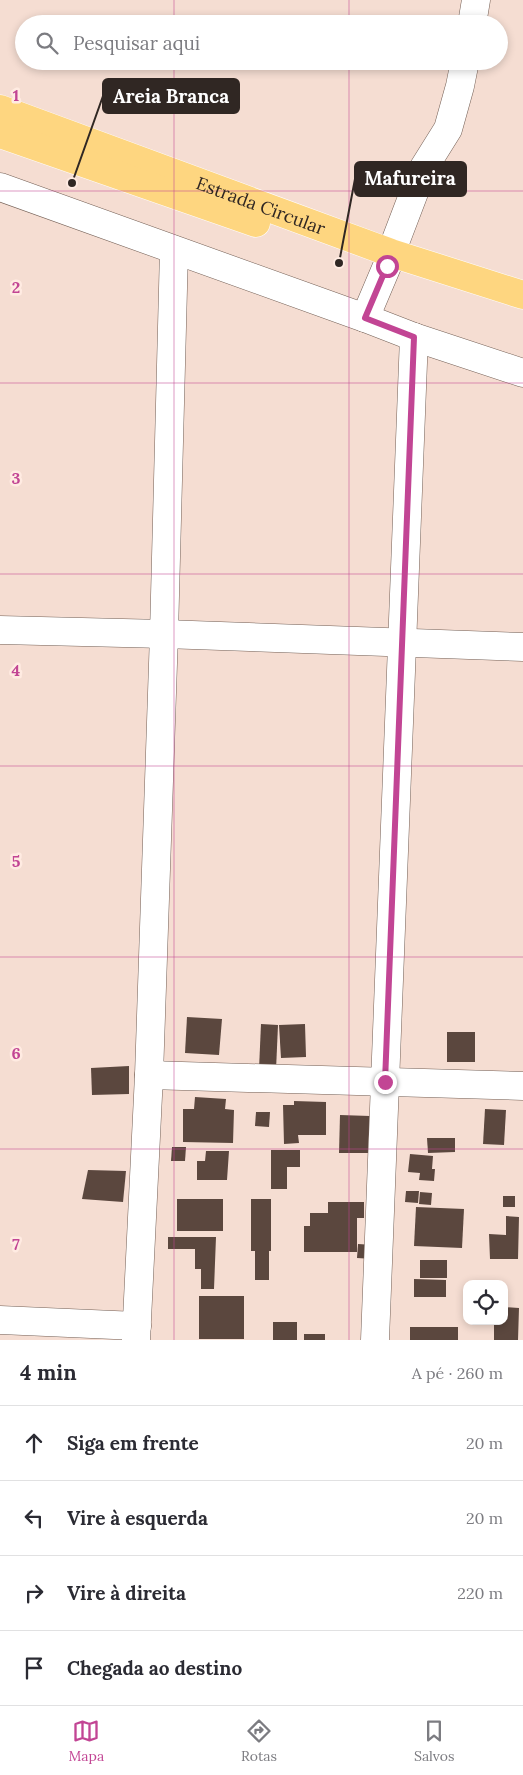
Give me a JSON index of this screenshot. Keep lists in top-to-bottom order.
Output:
{
  "streets": {
    "main road": ["Estrada Circular"]
  },
  "places": ["Areia Branca", "Mafureira"],
  "page": {
    "search": "Pesquisar aqui",
    "heading": ["4 min", "A pé · 260 m"],
    "list": [
      ["Siga em frente", "20 m"],
      ["Vire à esquerda", "20 m"],
      ["Vire à direita", "220 m"],
      "Chegada ao destino"
    ],
    "nav": ["Mapa", "Rotas", "Salvos"]
  },
  "grid": {
    "rows": [
      "1",
      "2",
      "3",
      "4",
      "5",
      "6",
      "7"
    ]
  }
}
